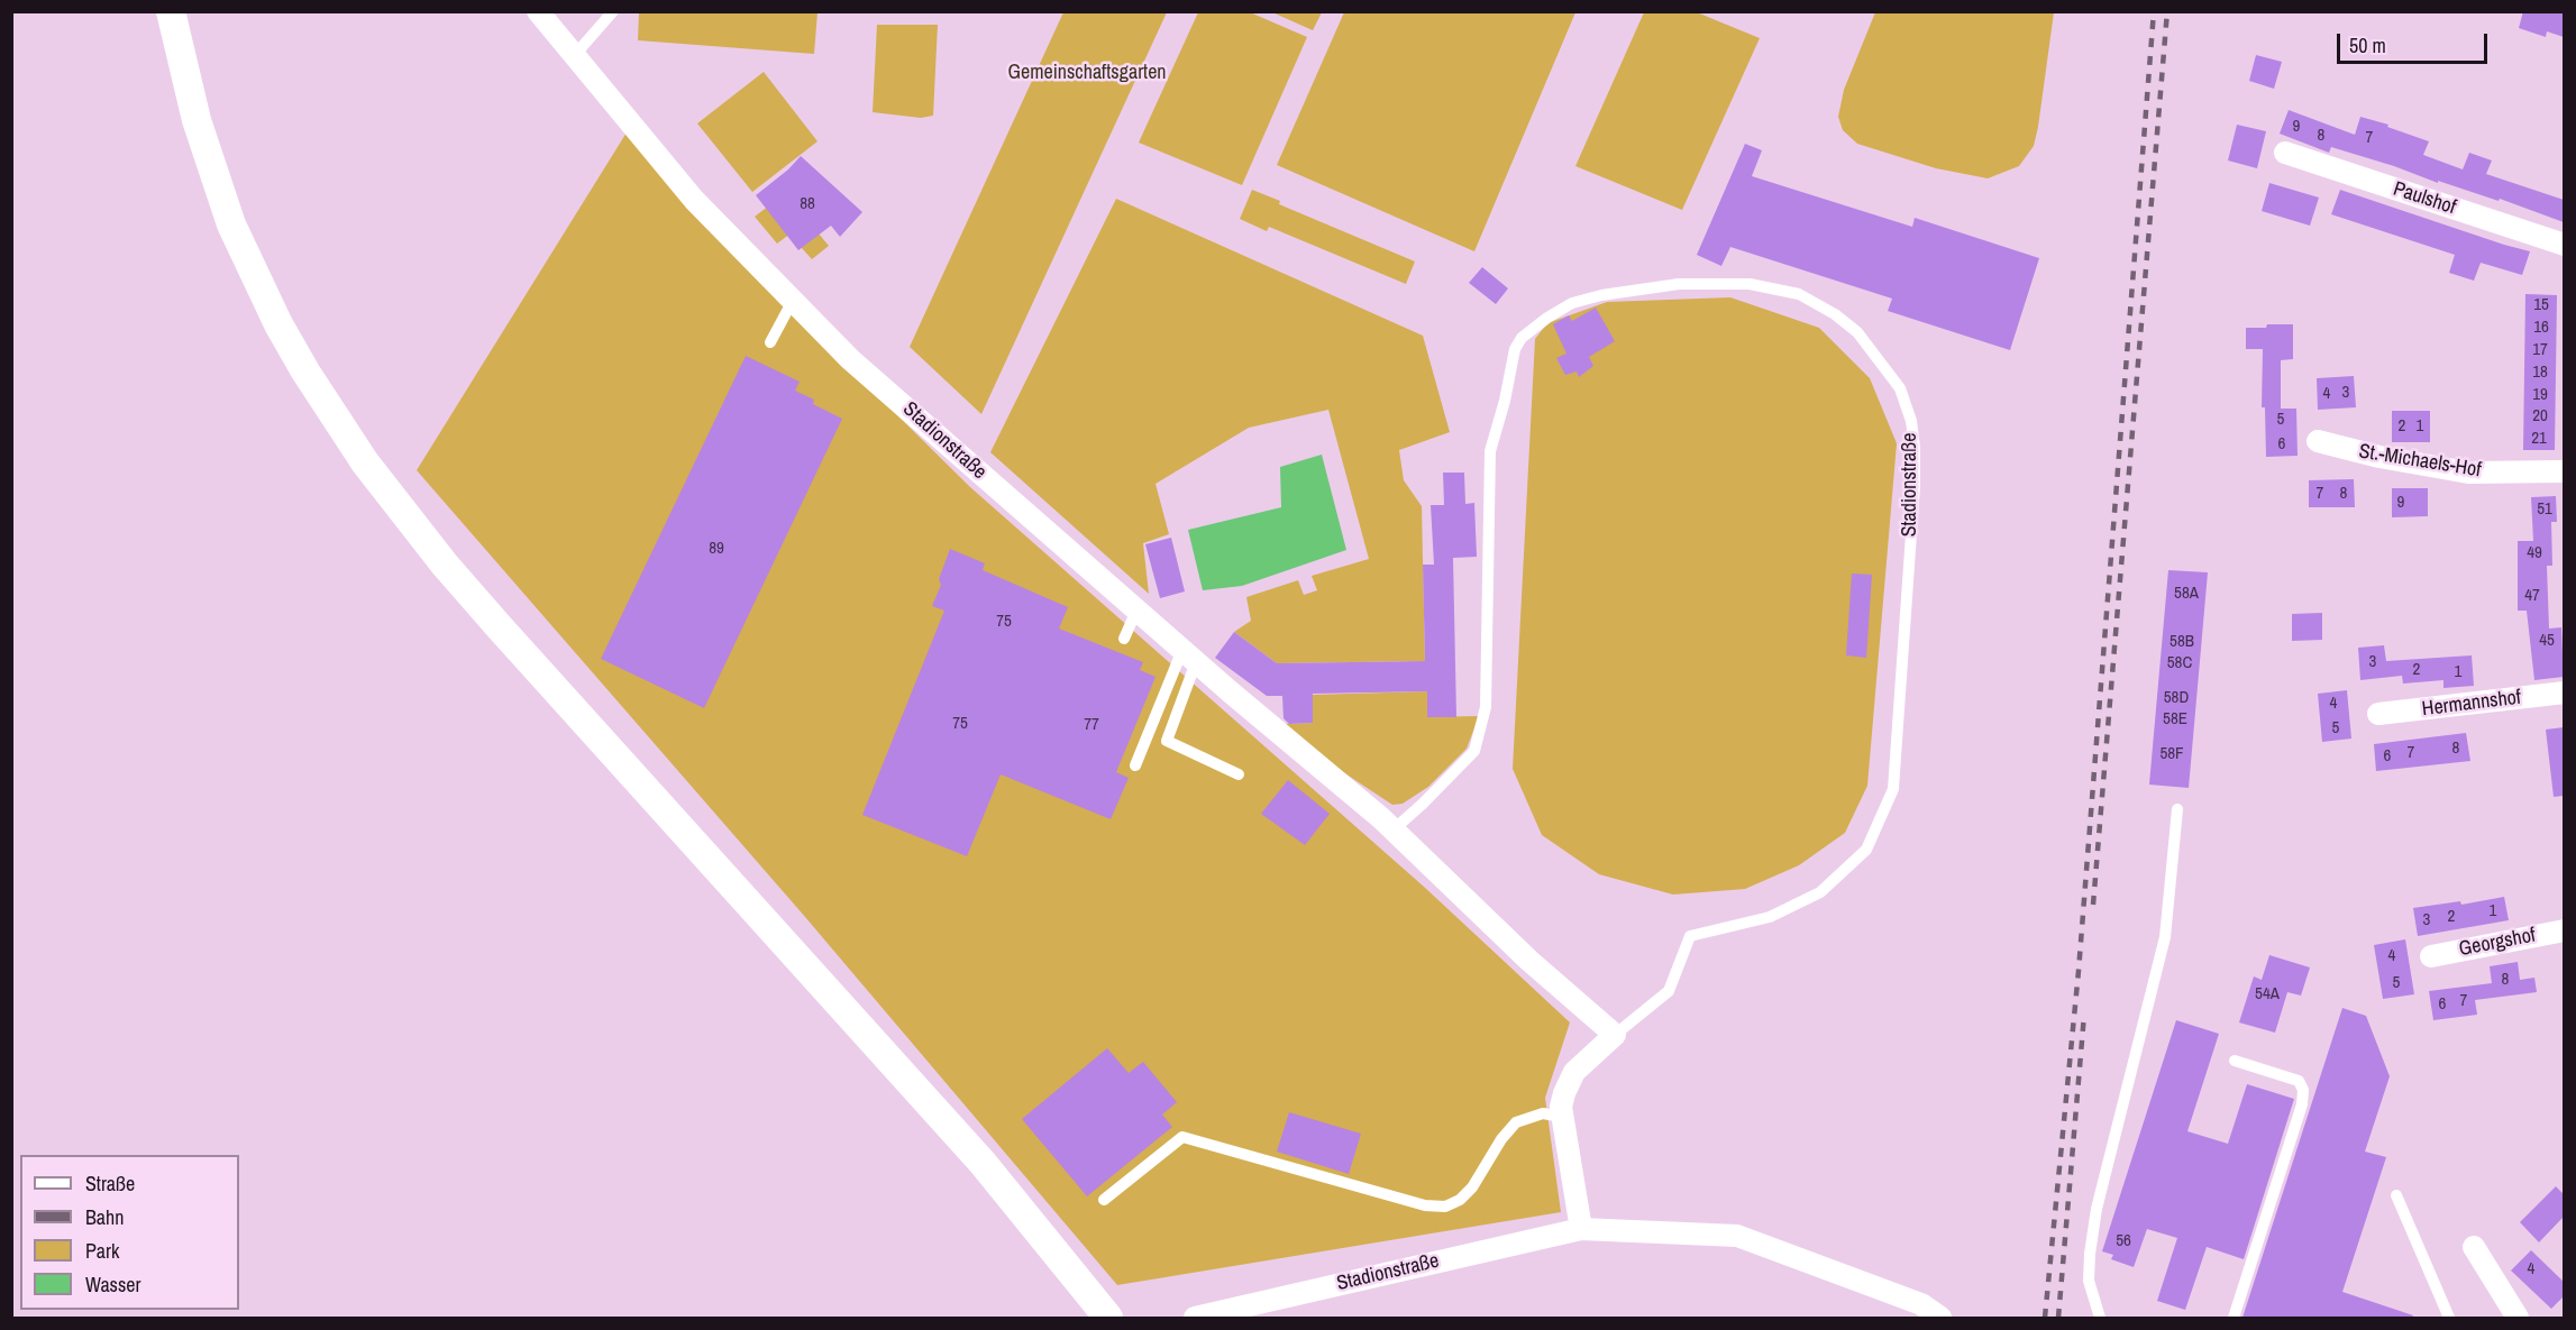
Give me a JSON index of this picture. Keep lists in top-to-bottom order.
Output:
{
  "streets": {
    "street": [
      "Paulshof",
      "Stadionstraße",
      "St.-Michaels-Hof",
      "Hermannshof",
      "Georgshof"
    ]
  },
  "parks": ["Gemeinschaftsgarten"],
  "house_numbers": [
    "9",
    "8",
    "7",
    "88",
    "15",
    "16",
    "17",
    "18",
    "3",
    "4",
    "19",
    "20",
    "5",
    "2",
    "1",
    "21",
    "6",
    "7",
    "8",
    "9",
    "51",
    "89",
    "49",
    "58A",
    "47",
    "75",
    "45",
    "58B",
    "3",
    "58C",
    "2",
    "1",
    "58D",
    "4",
    "58E",
    "75",
    "77",
    "5",
    "8",
    "7",
    "58F",
    "6",
    "1",
    "2",
    "3",
    "4",
    "8",
    "5",
    "54A",
    "7",
    "6",
    "56",
    "4"
  ],
  "legend": [
    "Straße",
    "Bahn",
    "Park",
    "Wasser"
  ],
  "scale_bar": "50 m"
}
